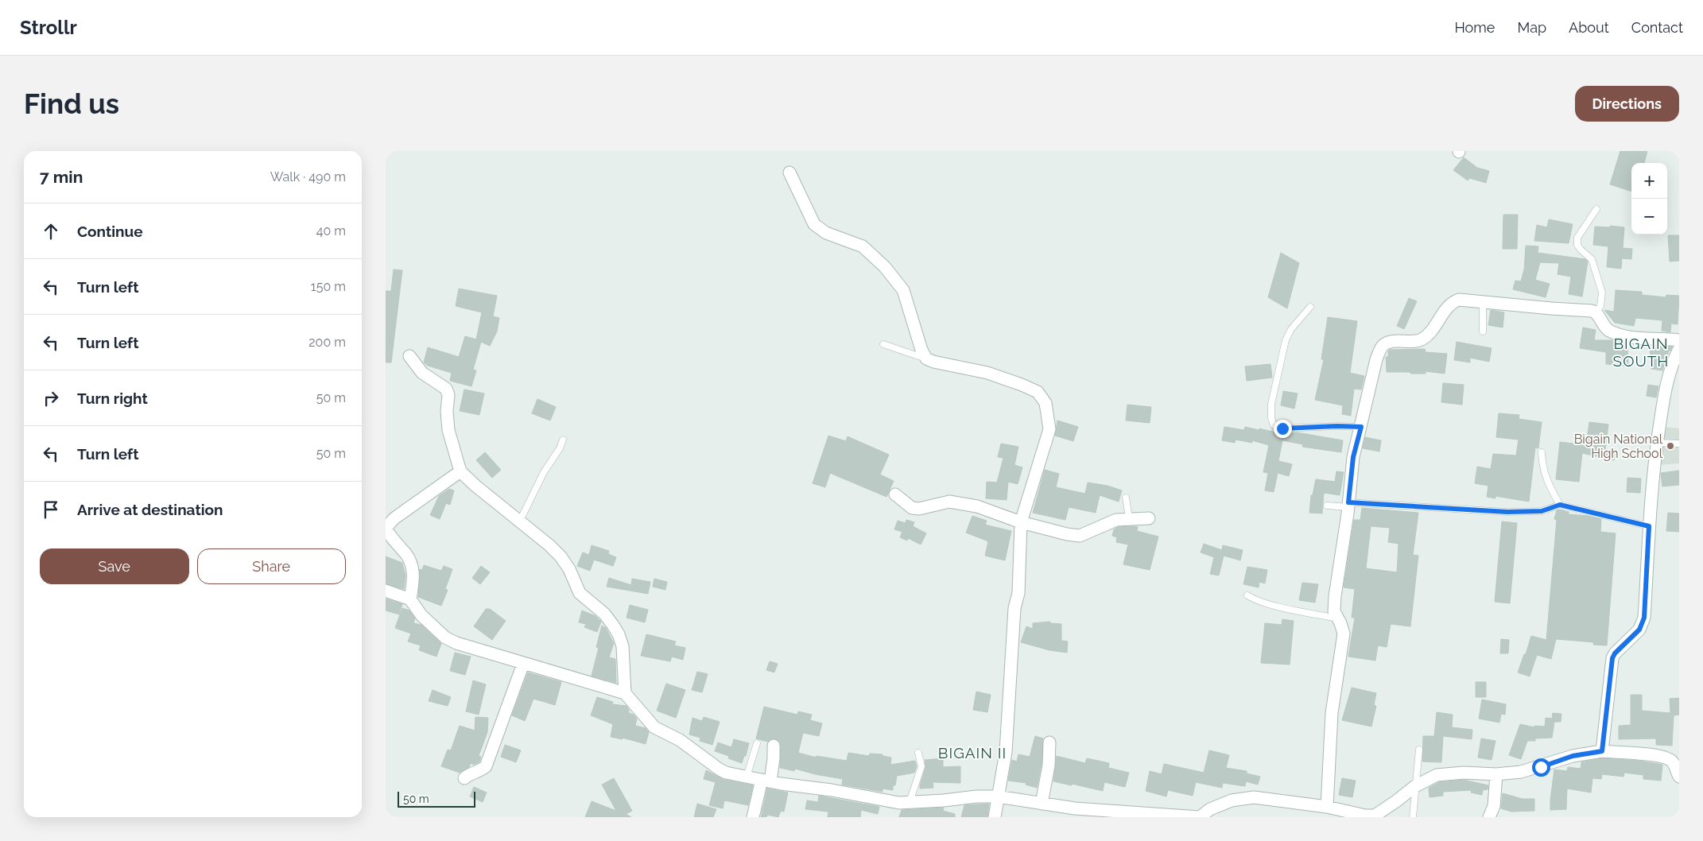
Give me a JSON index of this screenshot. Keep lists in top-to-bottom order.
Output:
{
  "districts": ["BIGAIN SOUTH", "BIGAIN II"],
  "places": ["Bigain National High School"],
  "scale_bar": "50 m",
  "page": {
    "header": "Strollr",
    "nav": [
      "Home",
      "Map",
      "About",
      "Contact"
    ],
    "buttons": [
      "Directions",
      ["Save", "Share"]
    ],
    "title": "Find us",
    "heading": ["7 min", "Walk · 490 m"],
    "map_buttons": ["+", "−"],
    "list": [
      ["Continue", "40 m"],
      ["Turn left", "150 m"],
      ["Turn left", "200 m"],
      ["Turn right", "50 m"],
      ["Turn left", "50 m"],
      "Arrive at destination"
    ],
    "scale": "50 m"
  }
}
